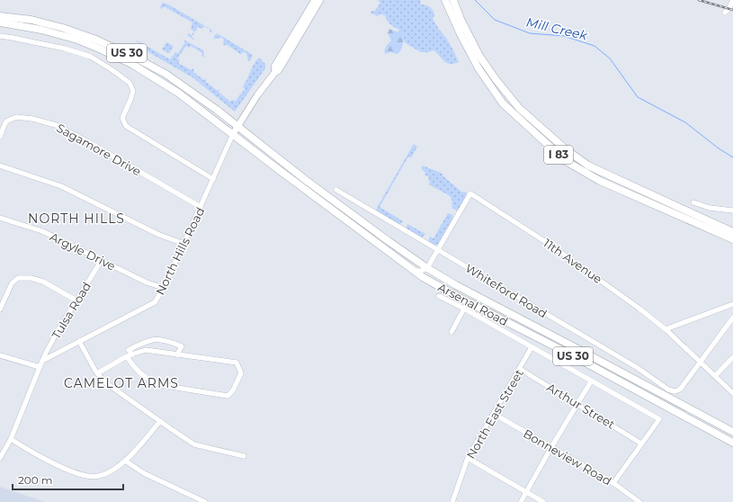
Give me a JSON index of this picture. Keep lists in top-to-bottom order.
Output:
{
  "streets": {
    "highway": ["US 30", "I 83", "Arsenal Road"],
    "main road": ["North Hills Road"],
    "street": [
      "Sagamore Drive",
      "Argyle Drive",
      "11th Avenue",
      "Whiteford Road",
      "Tulsa Road",
      "Arthur Street",
      "North East Street",
      "Bonneview Road"
    ]
  },
  "crossings": [
    ["US 30", "North Hills Road"],
    ["US 30", "Arsenal Road"],
    ["Sagamore Drive", "North Hills Road"],
    ["Argyle Drive", "North Hills Road"],
    ["Argyle Drive", "Tulsa Road"],
    ["North Hills Road", "Arsenal Road"],
    ["North Hills Road", "Tulsa Road"],
    ["11th Avenue", "Whiteford Road"],
    ["11th Avenue", "Arsenal Road"],
    ["Arthur Street", "North East Street"],
    ["North East Street", "Bonneview Road"]
  ],
  "districts": ["NORTH HILLS", "CAMELOT ARMS"],
  "water": ["Mill Creek"],
  "scale_bar": "200 m"
}
